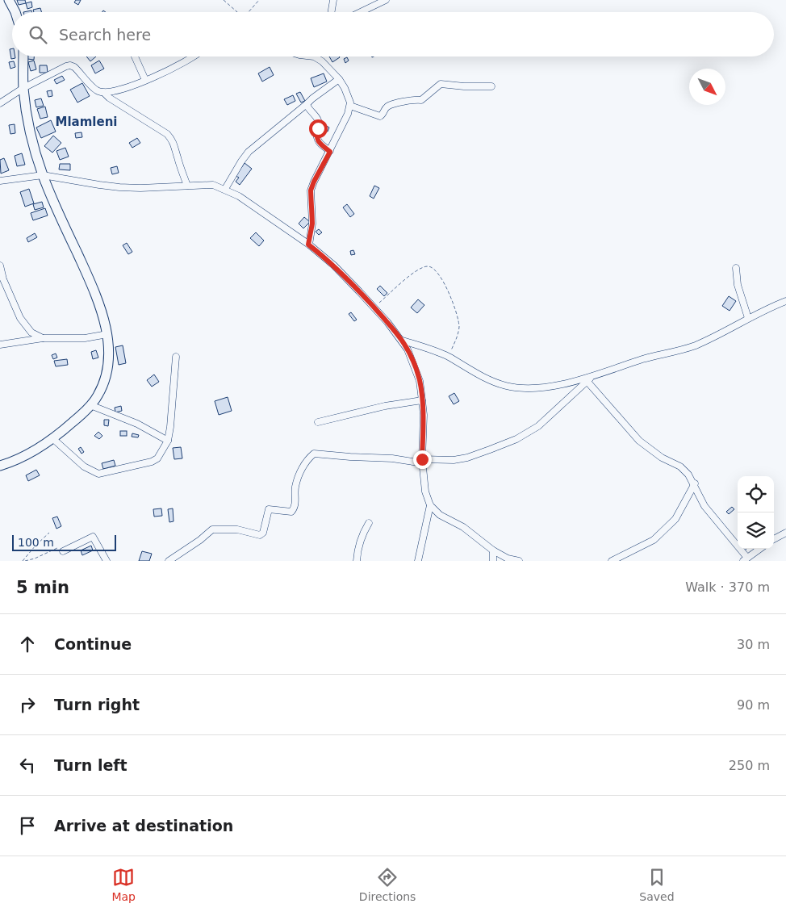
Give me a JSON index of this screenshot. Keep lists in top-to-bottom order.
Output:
{
  "districts": ["Mlamleni"],
  "scale_bar": "100 m",
  "north": "bottom right",
  "page": {
    "search": "Search here",
    "scale": "100 m",
    "heading": ["5 min", "Walk · 370 m"],
    "list": [
      ["Continue", "30 m"],
      ["Turn right", "90 m"],
      ["Turn left", "250 m"],
      "Arrive at destination"
    ],
    "nav": ["Map", "Directions", "Saved"]
  }
}
